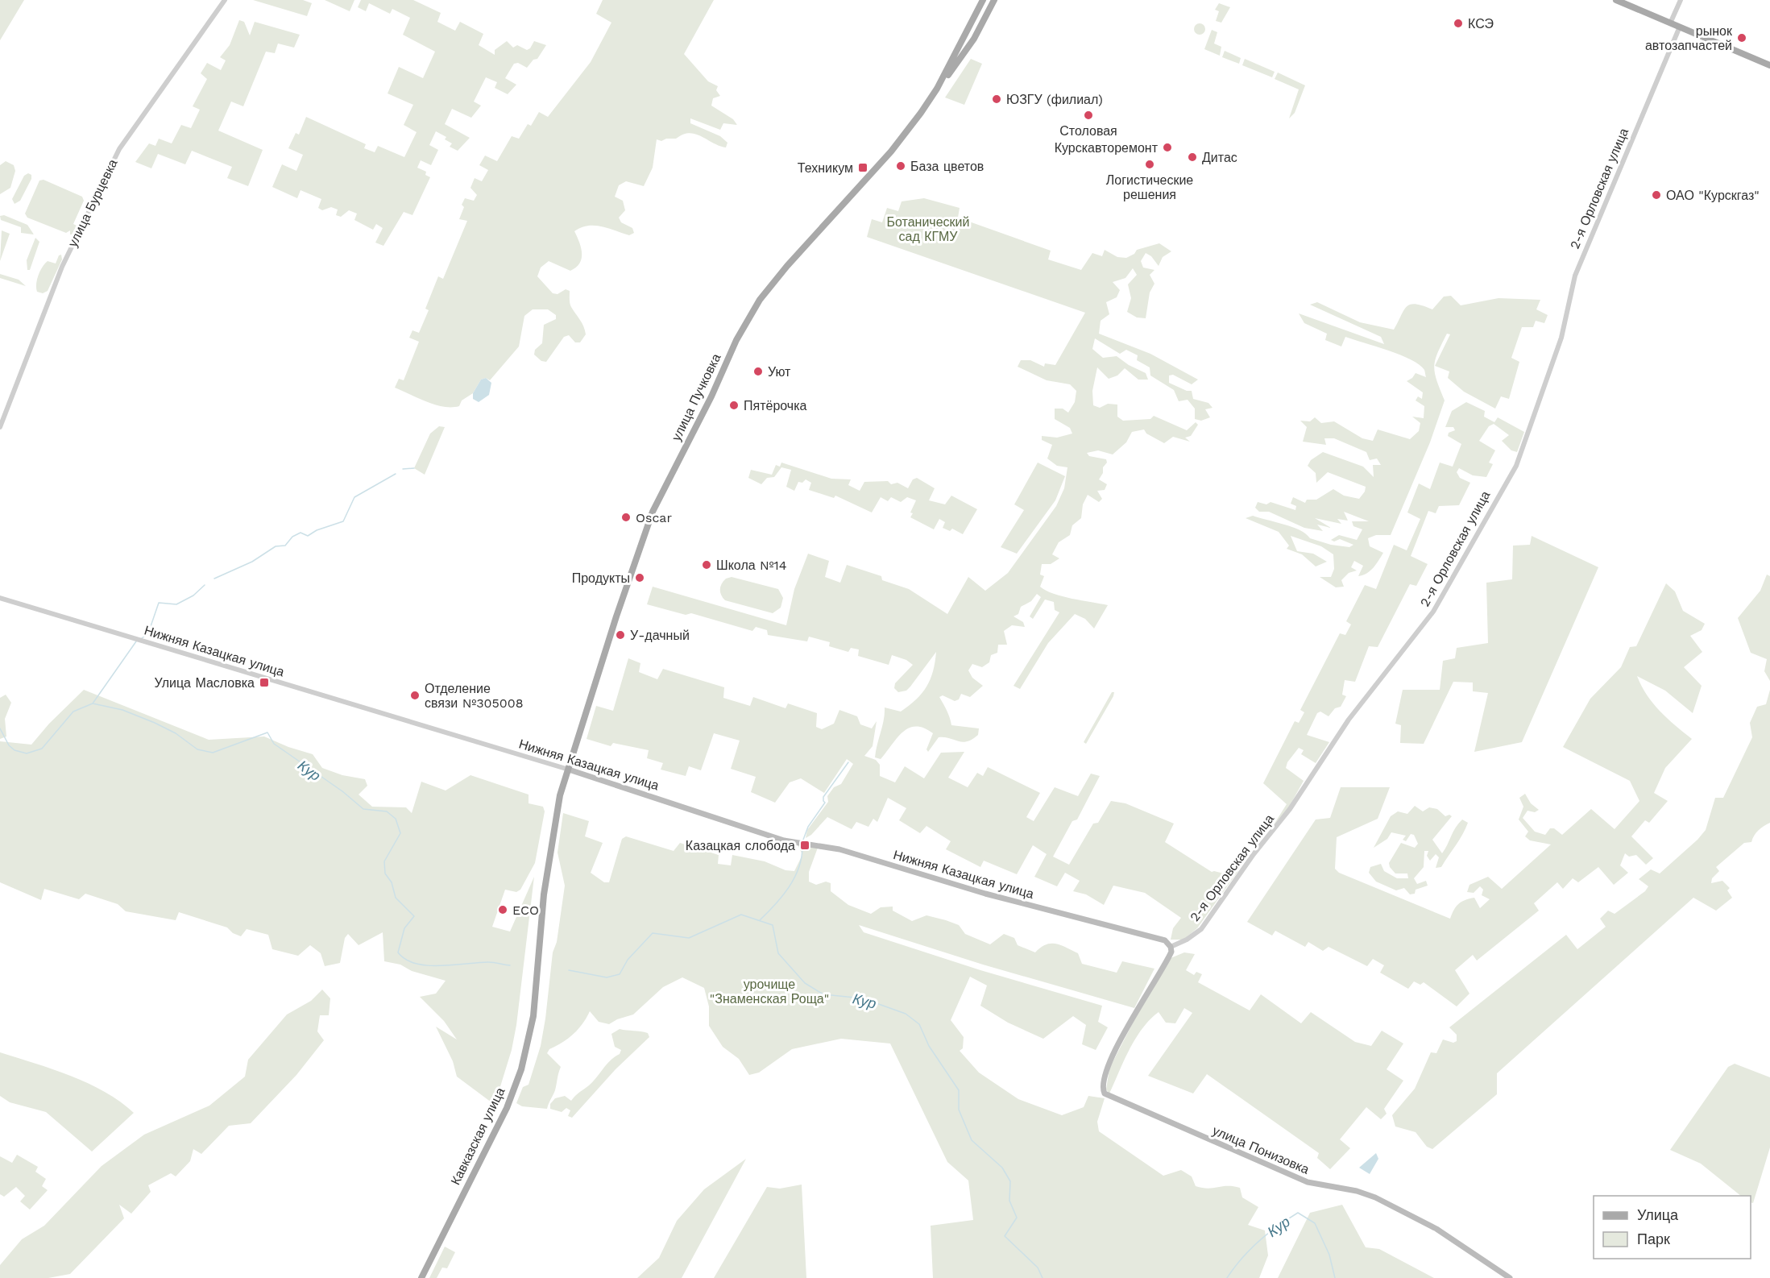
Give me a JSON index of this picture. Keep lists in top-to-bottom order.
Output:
{
  "streets": {
    "main road": [
      "улица Пучковка",
      "Нижняя Казацкая улица",
      "Кавказская улица",
      "улица Понизовка"
    ],
    "street": ["2-я Орловская улица", "улица Бурцевка"]
  },
  "crossings": [
    ["2-я Орловская улица", "Нижняя Казацкая улица"],
    ["2-я Орловская улица", "улица Понизовка"],
    ["улица Пучковка", "Нижняя Казацкая улица"],
    ["улица Пучковка", "Кавказская улица"],
    ["Нижняя Казацкая улица", "Кавказская улица"],
    ["Нижняя Казацкая улица", "улица Понизовка"]
  ],
  "water": ["Кур"],
  "parks": ["Ботанический сад КГМУ", "урочище \"Знаменская Роща\""],
  "places": {
    "other": [
      "КСЭ",
      "рынок автозапчастей",
      "ЮЗГУ (филиал)",
      "Столовая",
      "Курскавторемонт",
      "Дитас",
      "Логистические решения",
      "База цветов",
      "ОАО \"Курскгаз\"",
      "Уют",
      "Пятёрочка",
      "Oscar",
      "Школа №14",
      "Продукты",
      "У-дачный",
      "Отделение связи №305008",
      "ECO"
    ],
    "transit": ["Техникум", "Улица Масловка", "Казацкая слобода"]
  },
  "legend": ["Улица", "Парк"]
}
